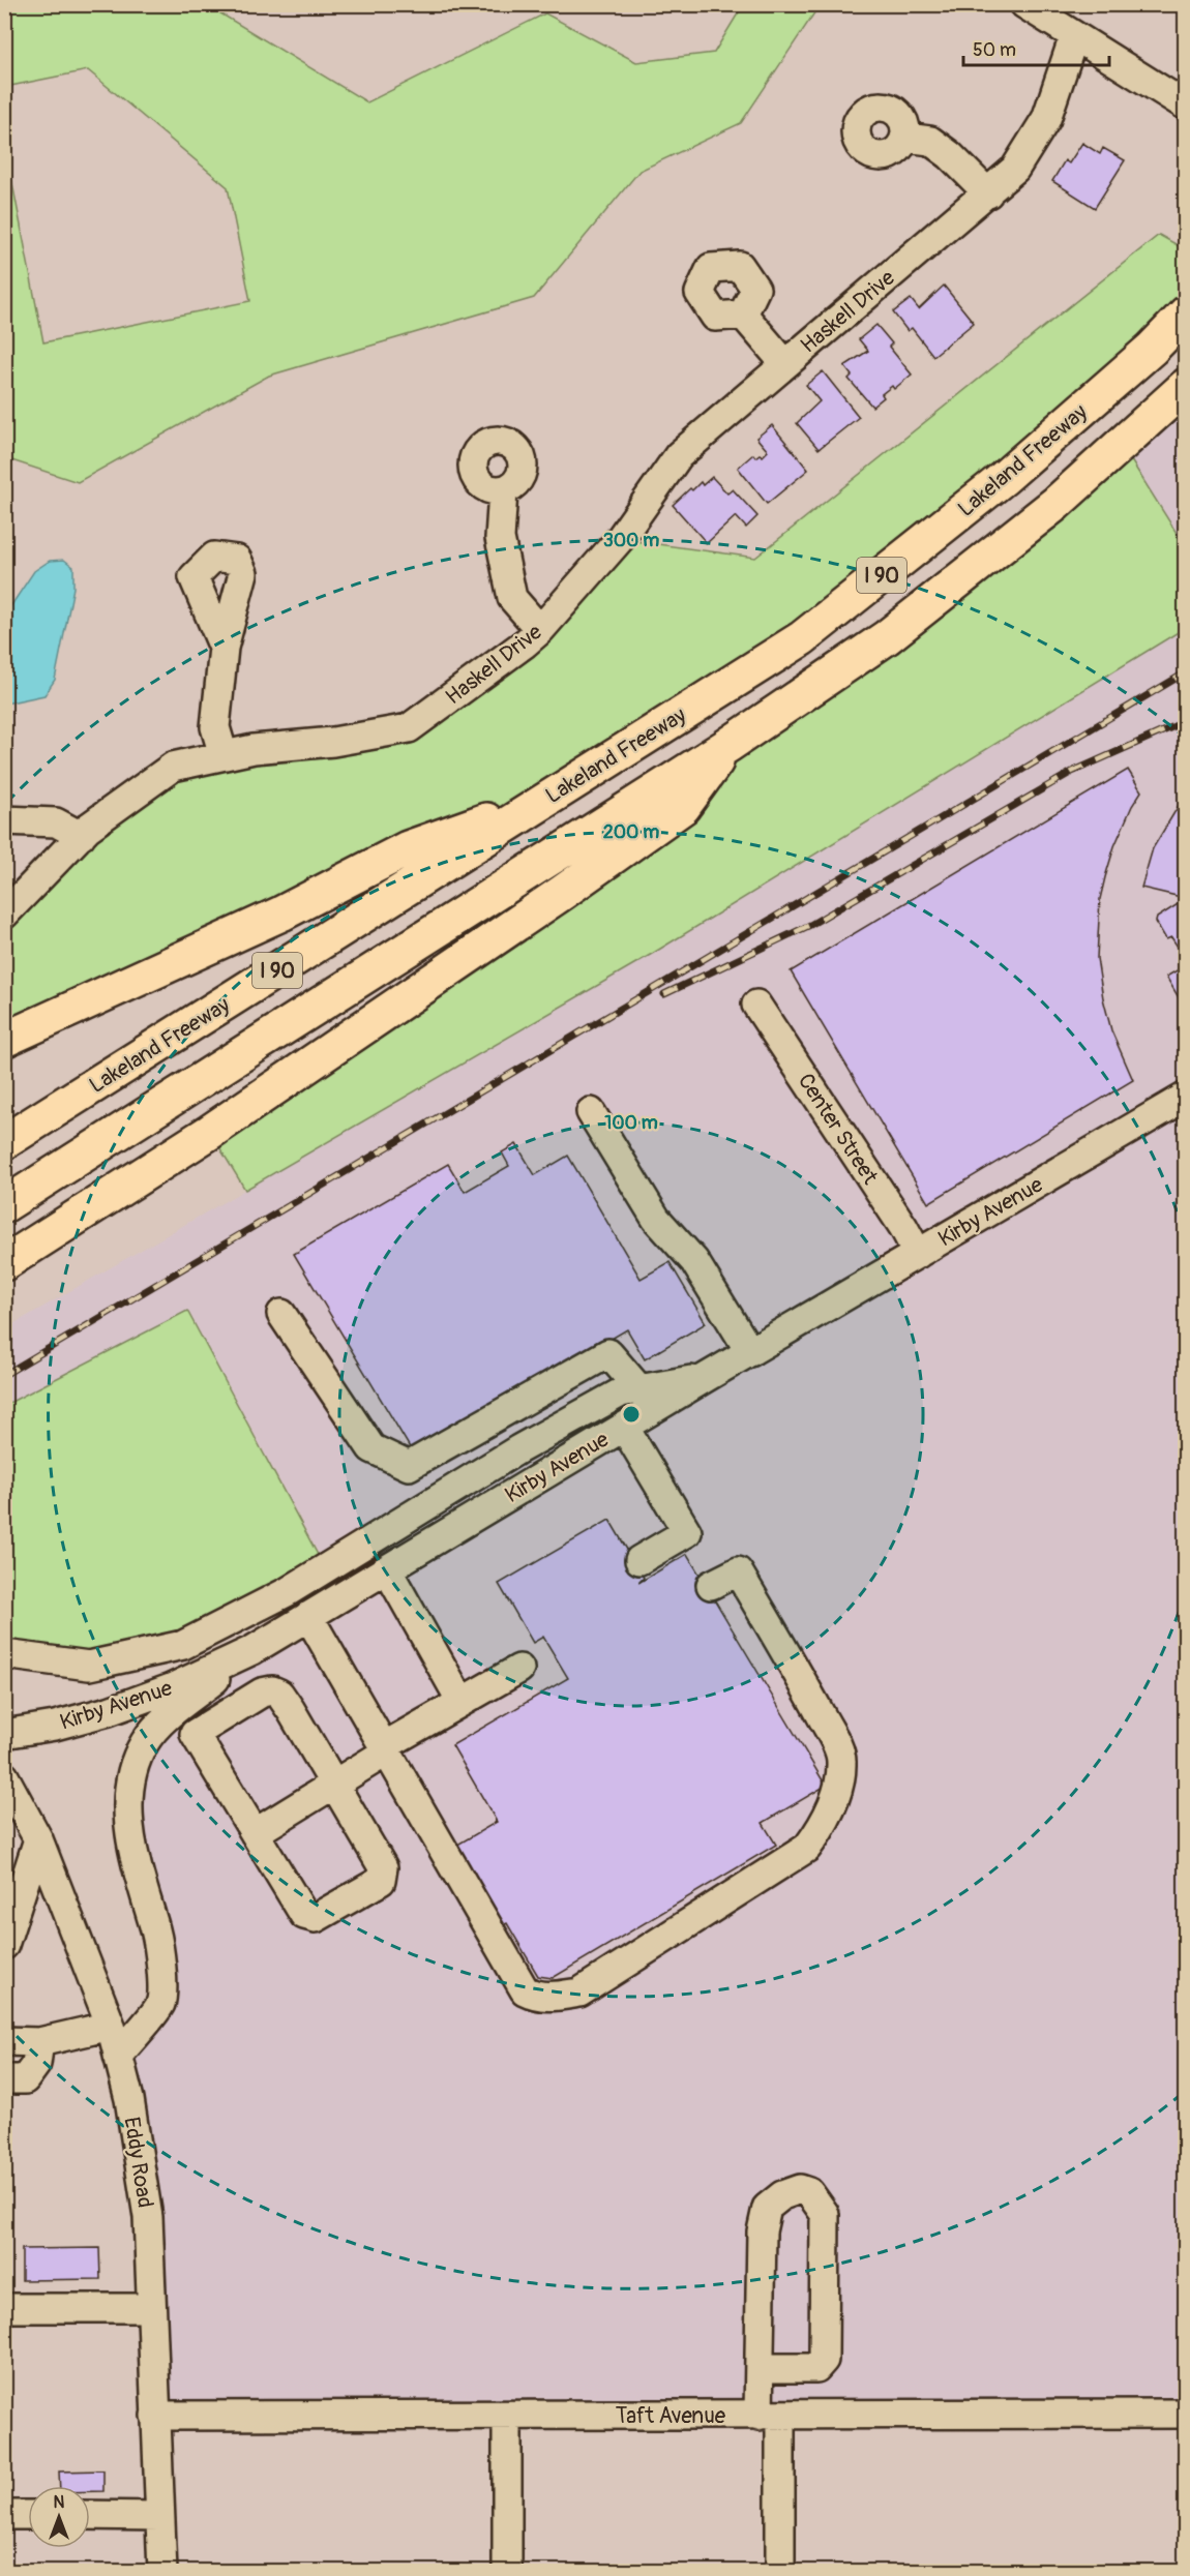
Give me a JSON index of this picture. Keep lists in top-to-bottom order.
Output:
{
  "streets": {
    "highway": ["Lakeland Freeway", "I 90"],
    "street": [
      "Haskell Drive",
      "Center Street",
      "Kirby Avenue",
      "Eddy Road",
      "Taft Avenue"
    ]
  },
  "crossings": [
    ["Center Street", "Kirby Avenue"],
    ["Eddy Road", "Taft Avenue"]
  ],
  "scale_bar": "50 m",
  "north": "top",
  "rings": ["300 m", "200 m", "100 m"]
}
